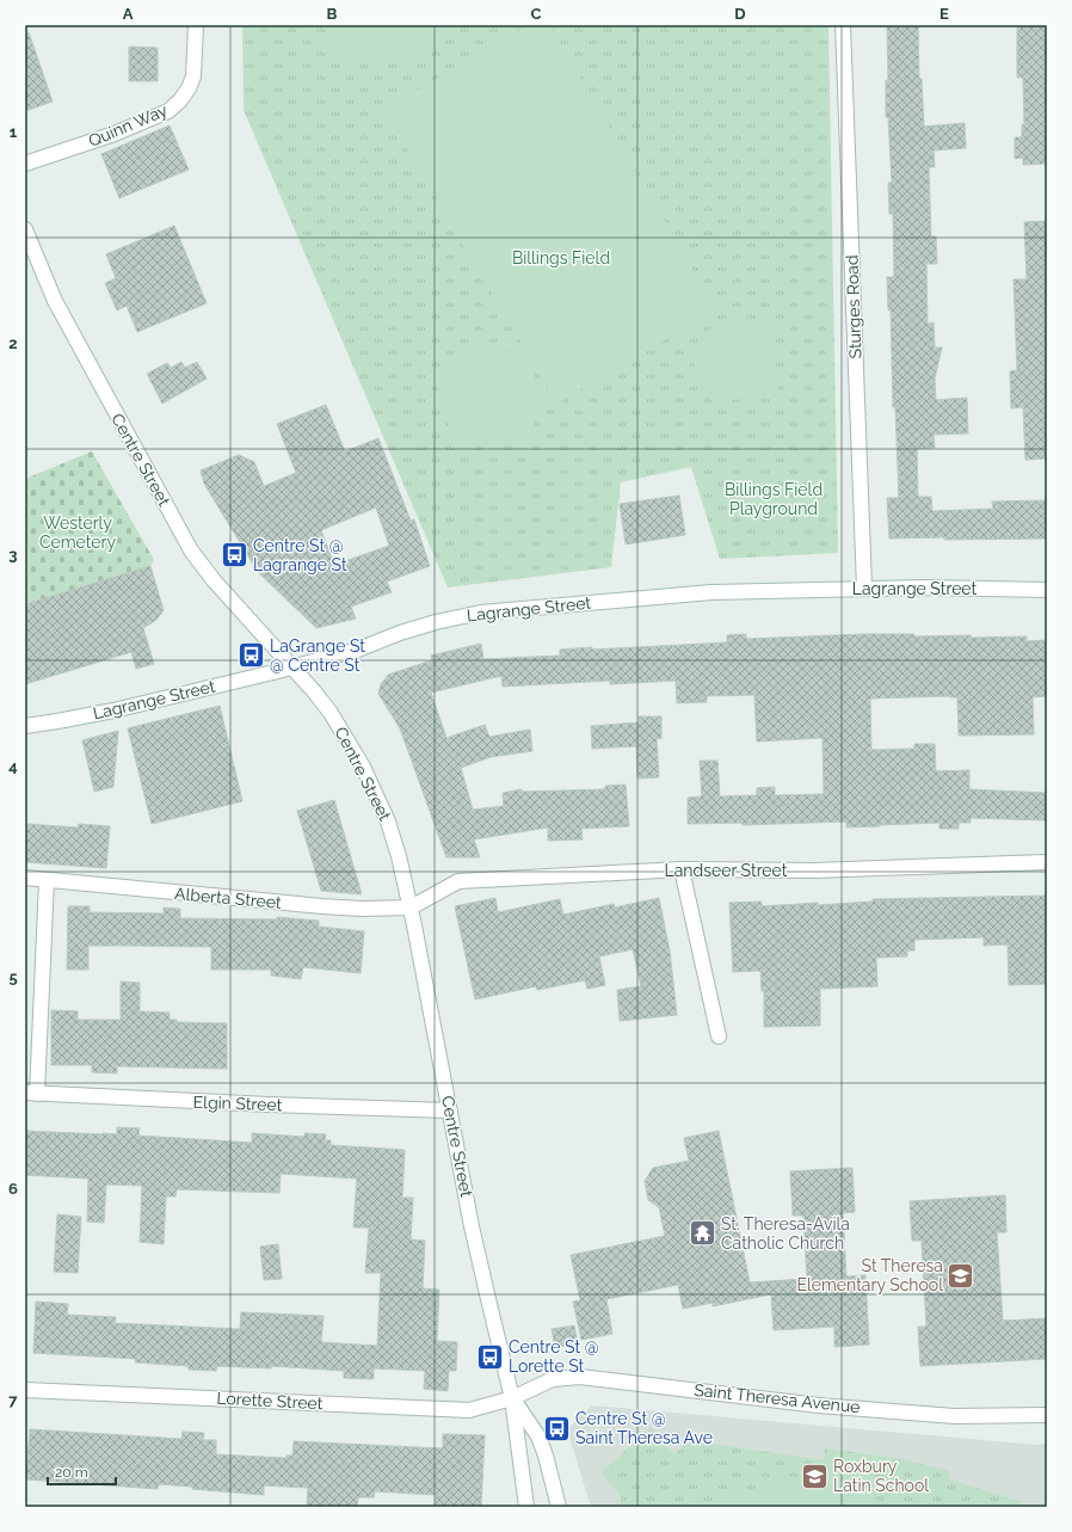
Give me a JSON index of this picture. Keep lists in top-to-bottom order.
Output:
{
  "streets": {
    "street": [
      "Quinn Way",
      "Sturges Road",
      "Centre Street",
      "Lagrange Street",
      "Landseer Street",
      "Alberta Street",
      "Elgin Street",
      "Saint Theresa Avenue",
      "Lorette Street"
    ]
  },
  "crossings": [
    ["Sturges Road", "Lagrange Street"],
    ["Centre Street", "Lagrange Street"],
    ["Centre Street", "Landseer Street"],
    ["Centre Street", "Alberta Street"],
    ["Centre Street", "Elgin Street"],
    ["Centre Street", "Saint Theresa Avenue"],
    ["Centre Street", "Lorette Street"],
    ["Landseer Street", "Alberta Street"],
    ["Saint Theresa Avenue", "Lorette Street"]
  ],
  "parks": ["Billings Field", "Billings Field Playground", "Westerly Cemetery"],
  "places": {
    "bus stop": [
      "Centre St @ Lagrange St",
      "LaGrange St @ Centre St",
      "Centre St @ Lorette St",
      "Centre St @ Saint Theresa Ave"
    ],
    "temple": ["St. Theresa-Avila Catholic Church"],
    "school or university": ["St Theresa Elementary School", "Roxbury Latin School"]
  },
  "scale_bar": "20 m",
  "grid": {
    "columns": [
      "A",
      "B",
      "C",
      "D",
      "E"
    ],
    "rows": [
      "1",
      "2",
      "3",
      "4",
      "5",
      "6",
      "7"
    ]
  }
}
